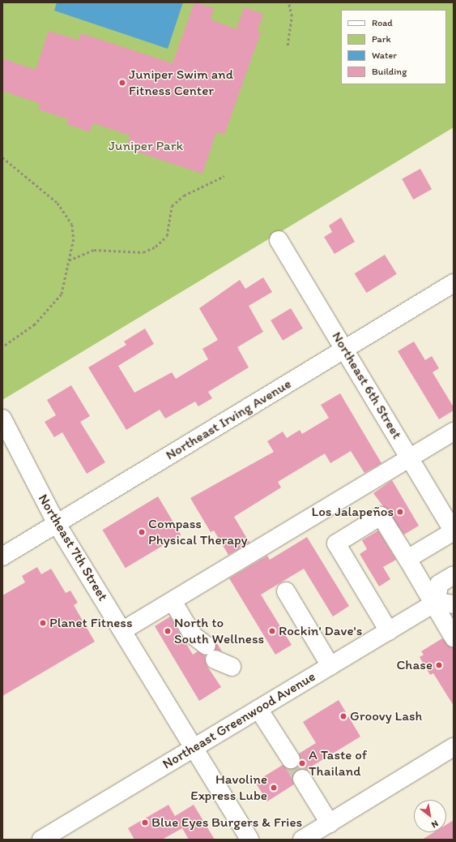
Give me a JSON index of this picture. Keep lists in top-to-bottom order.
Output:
{
  "streets": {
    "street": [
      "Northeast 6th Street",
      "Northeast Irving Avenue",
      "Northeast 7th Street",
      "Northeast Greenwood Avenue"
    ]
  },
  "crossings": [
    ["Northeast 6th Street", "Northeast Irving Avenue"],
    ["Northeast Irving Avenue", "Northeast 7th Street"],
    ["Northeast 7th Street", "Northeast Greenwood Avenue"]
  ],
  "parks": ["Juniper Park"],
  "places": [
    "Juniper Swim and Fitness Center",
    "Los Jalapeños",
    "Compass Physical Therapy",
    "Planet Fitness",
    "North to South Wellness",
    "Rockin' Dave's",
    "Chase",
    "Groovy Lash",
    "A Taste of Thailand",
    "Havoline Express Lube",
    "Blue Eyes Burgers & Fries"
  ],
  "legend": [
    "Road",
    "Park",
    "Water",
    "Building"
  ],
  "north": "bottom right"
}
